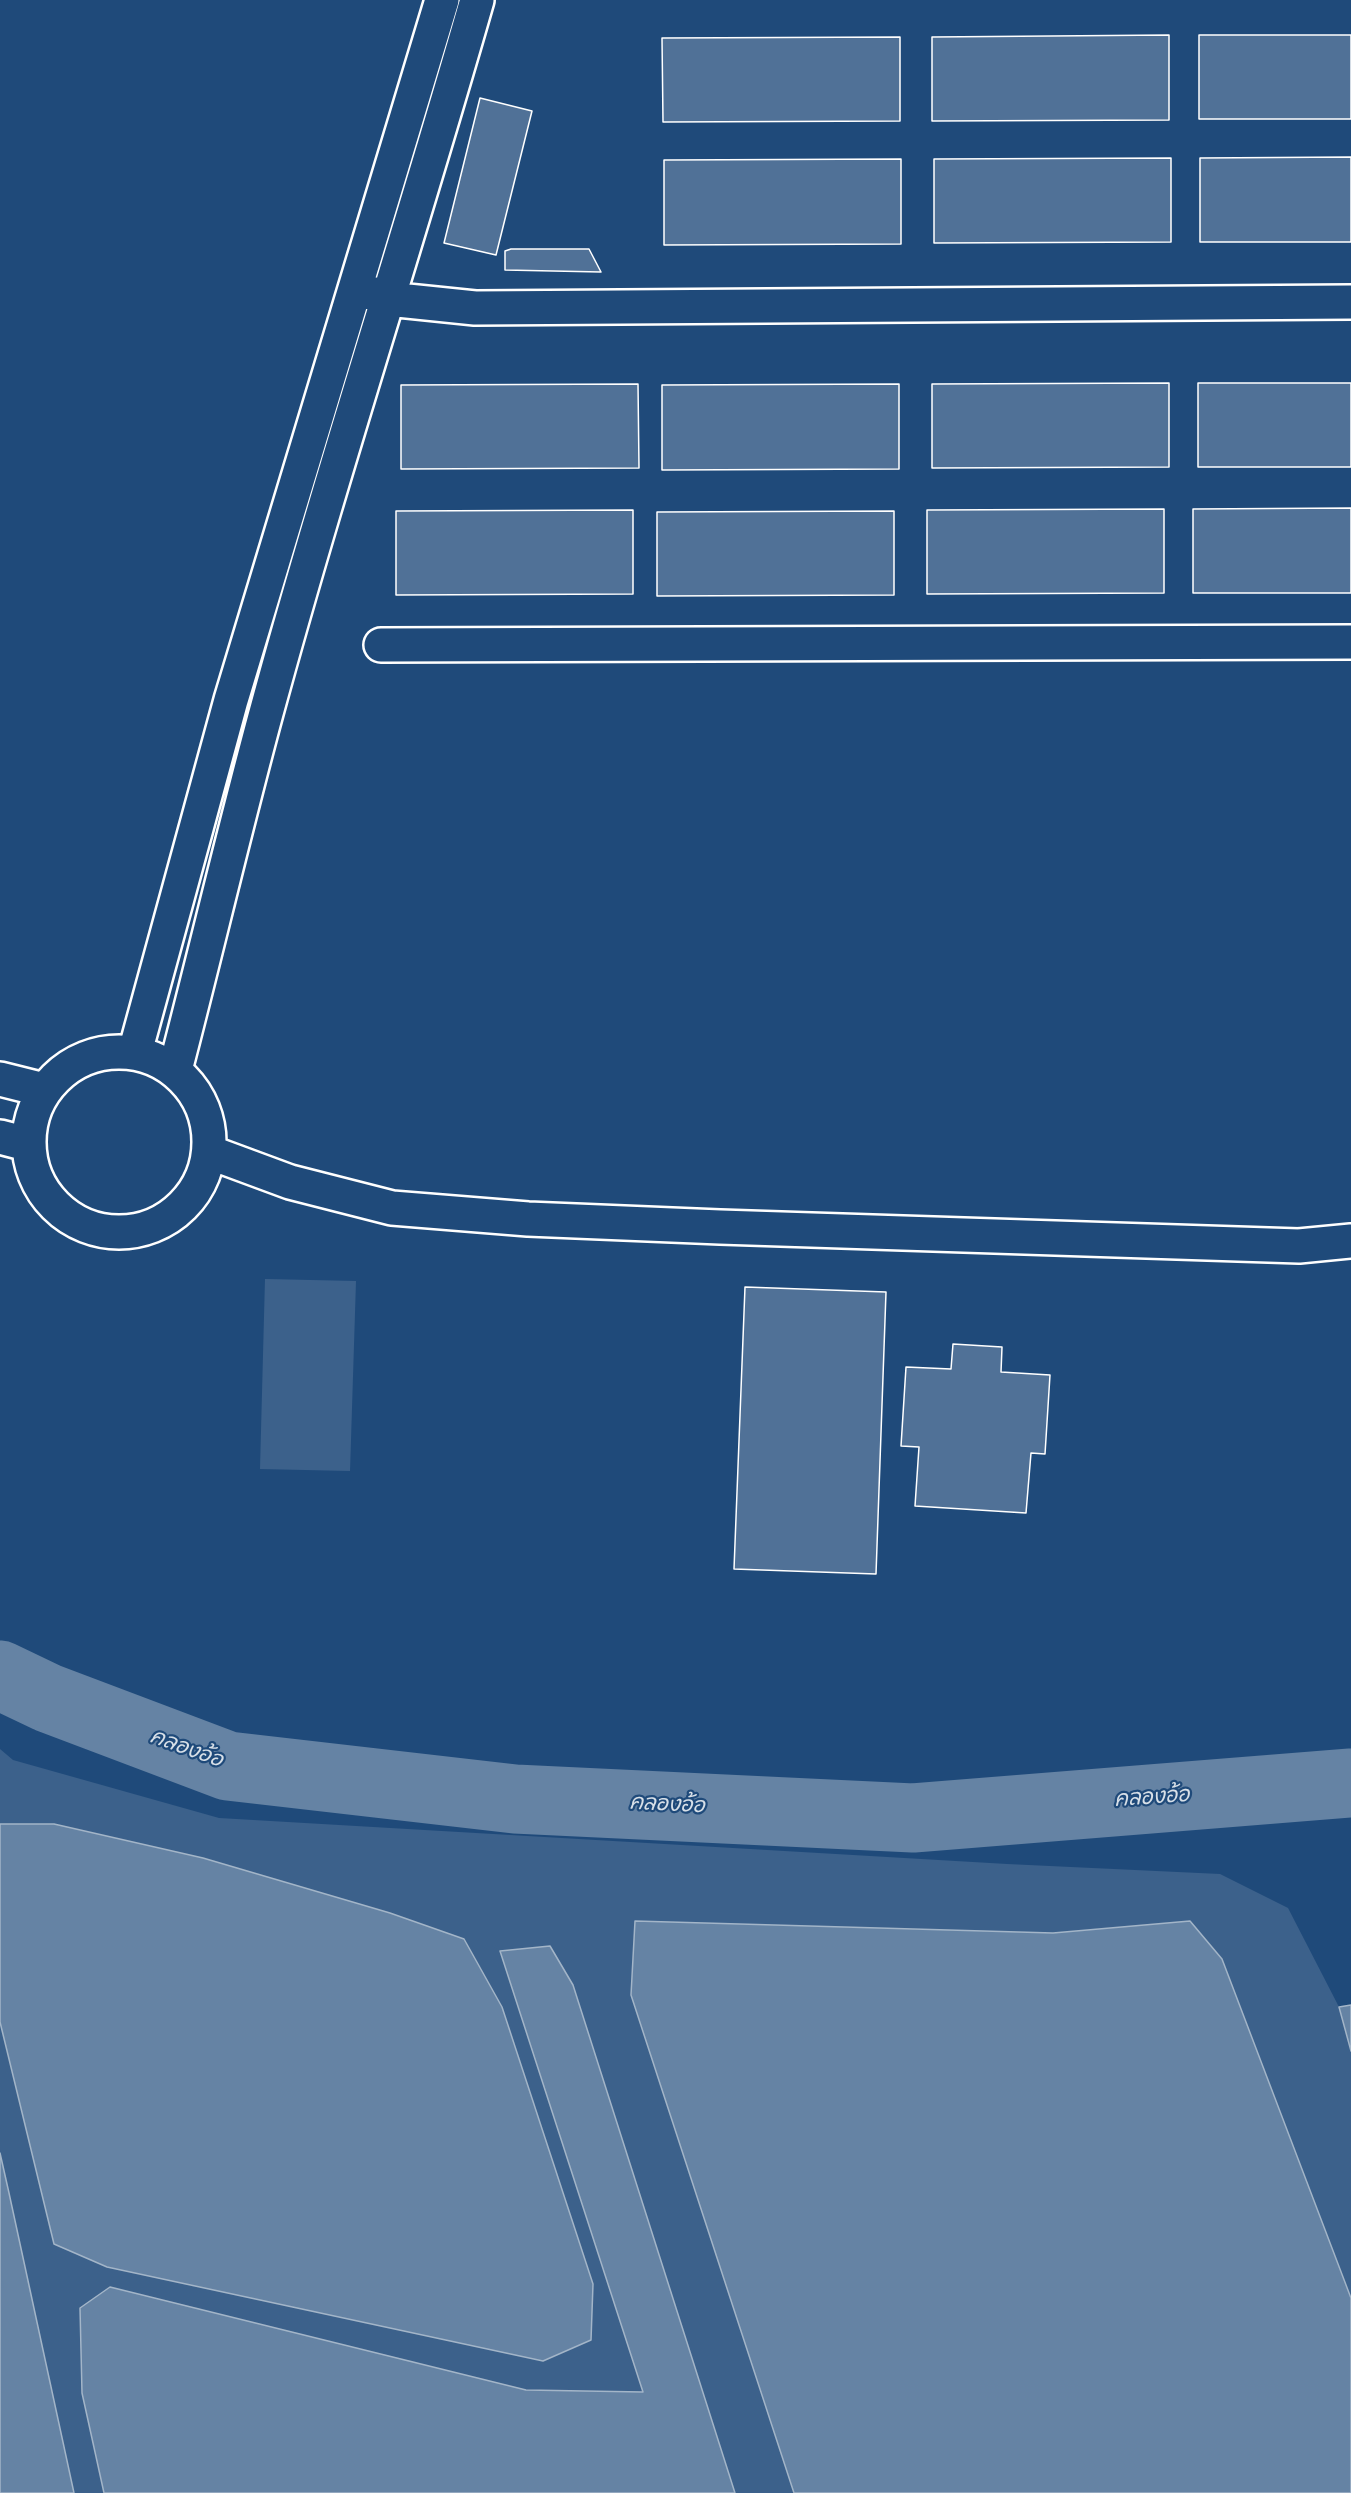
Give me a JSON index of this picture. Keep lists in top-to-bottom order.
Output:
{
  "water": ["คลองอ้อ"]
}
